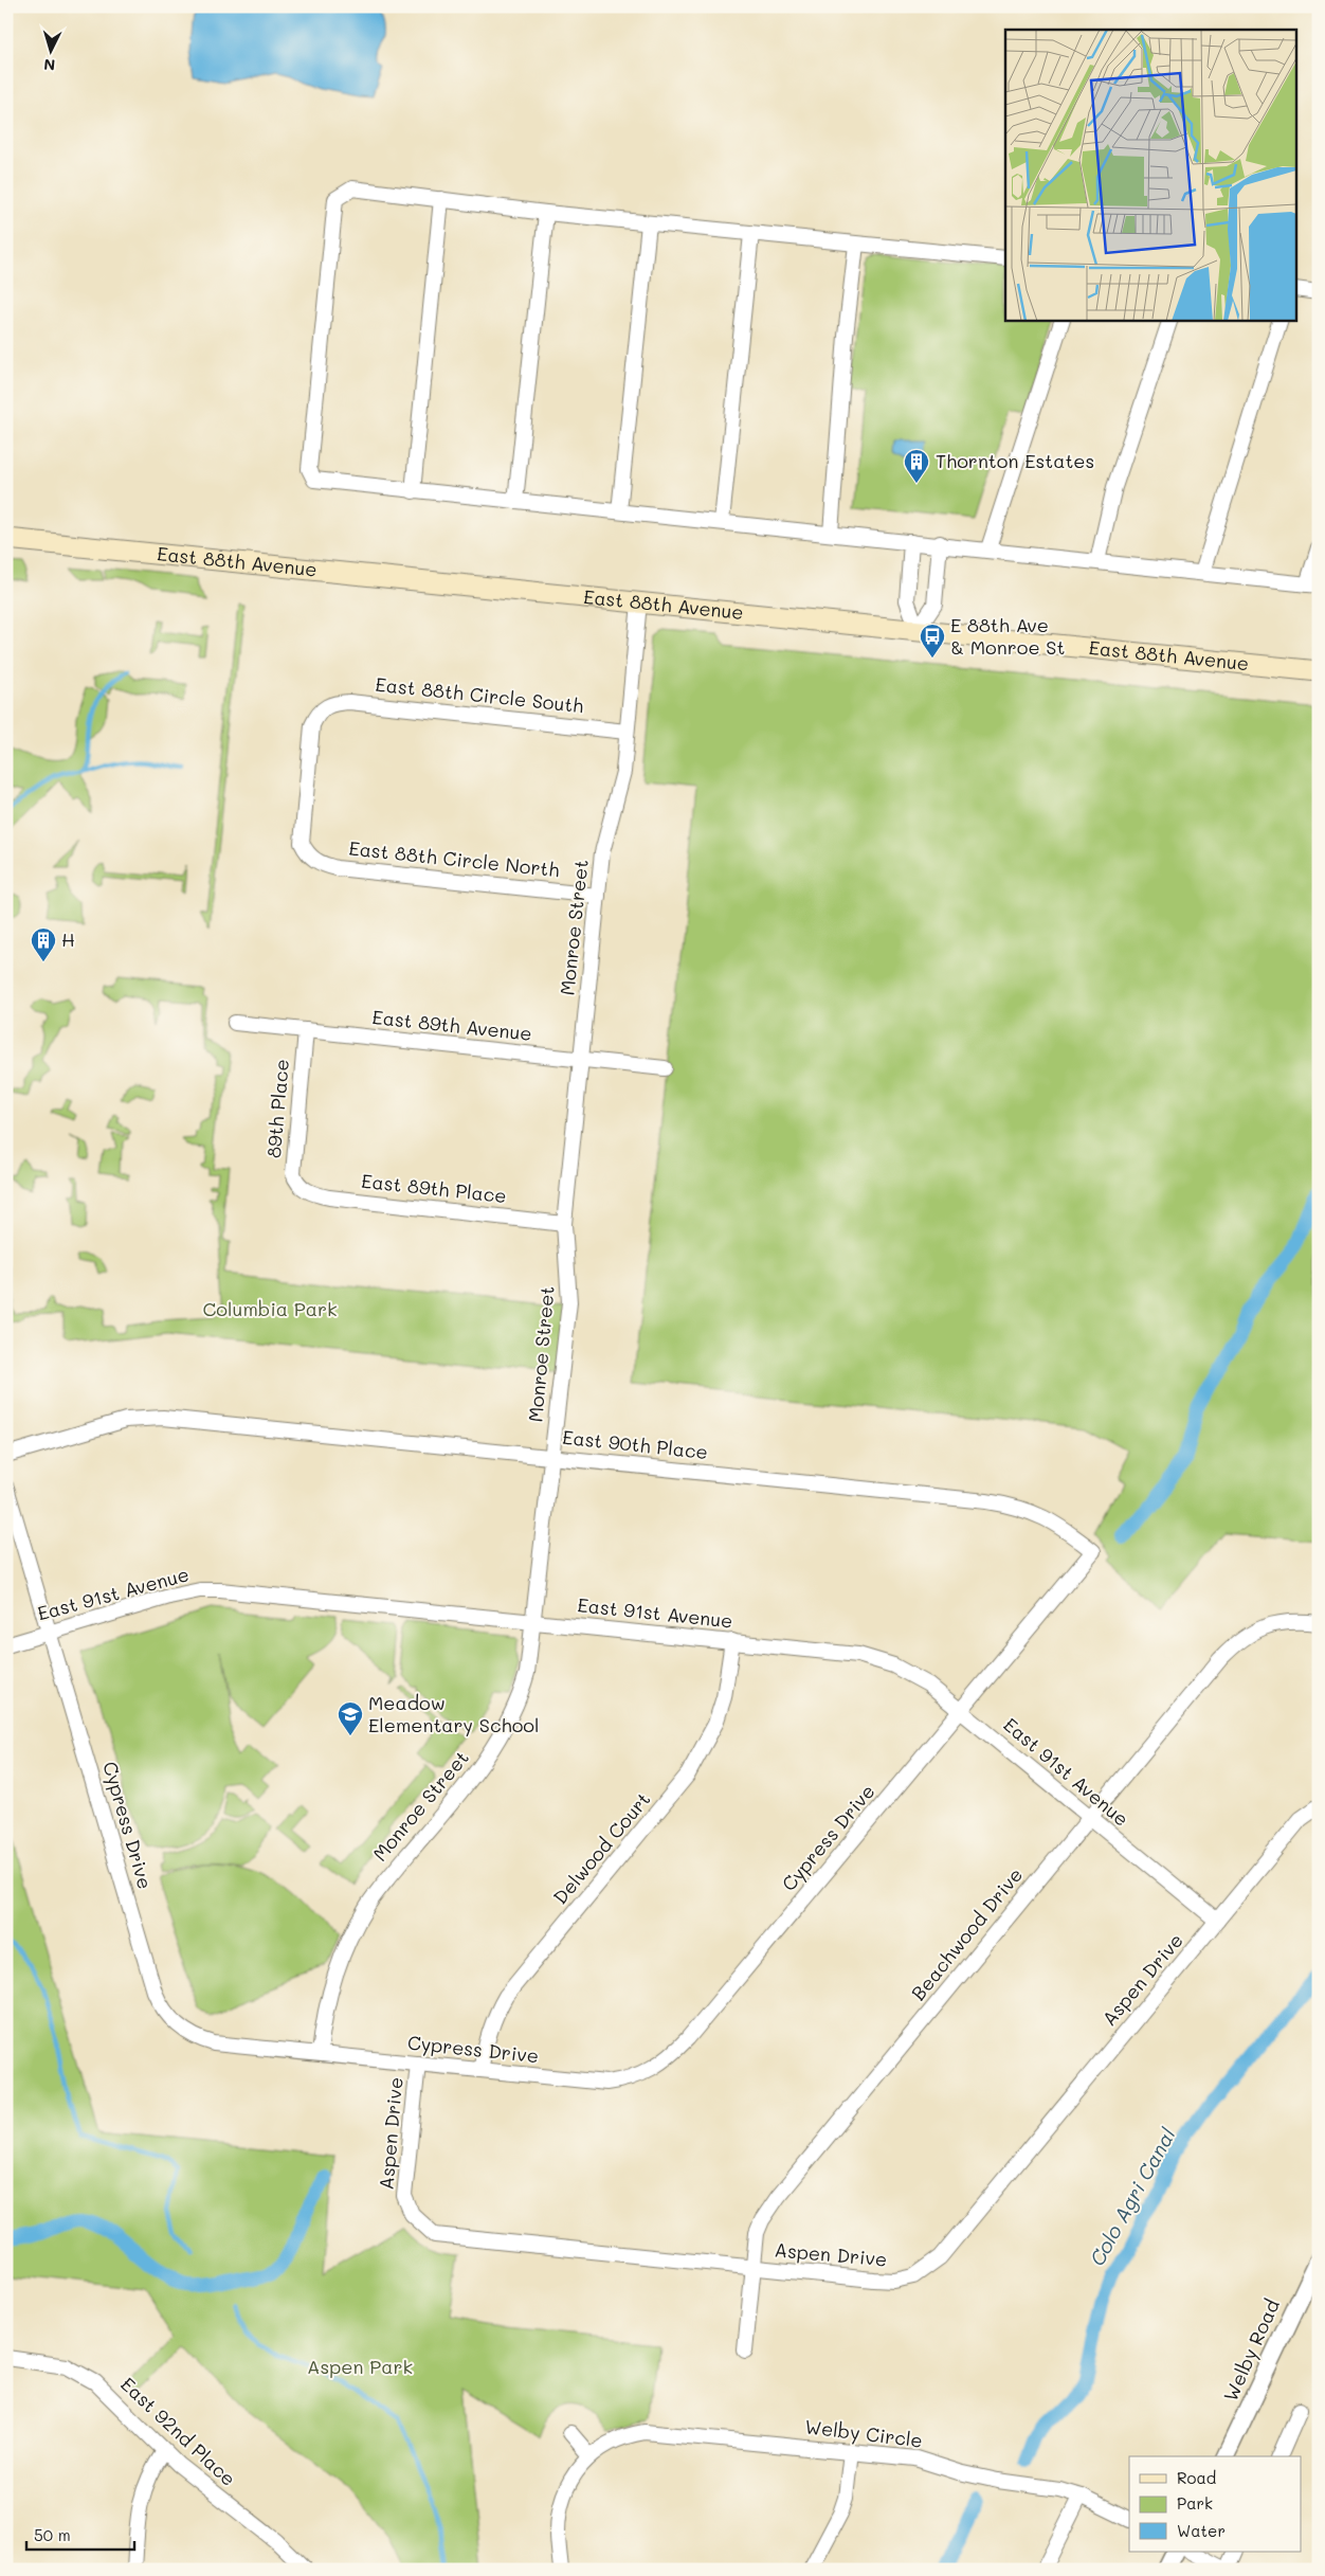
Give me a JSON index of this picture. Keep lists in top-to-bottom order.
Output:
{
  "streets": {
    "main road": ["East 88th Avenue"],
    "street": [
      "East 88th Circle South",
      "East 88th Circle North",
      "Monroe Street",
      "East 89th Avenue",
      "89th Place",
      "East 89th Place",
      "East 90th Place",
      "East 91st Avenue",
      "Cypress Drive",
      "Delwood Court",
      "Beachwood Drive",
      "Aspen Drive",
      "Welby Road",
      "East 92nd Place",
      "Welby Circle"
    ]
  },
  "crossings": [
    ["East 88th Avenue", "Monroe Street"],
    ["East 88th Circle South", "East 88th Circle North"],
    ["East 88th Circle South", "Monroe Street"],
    ["East 88th Circle North", "Monroe Street"],
    ["Monroe Street", "East 89th Avenue"],
    ["Monroe Street", "East 89th Place"],
    ["Monroe Street", "East 90th Place"],
    ["Monroe Street", "East 91st Avenue"],
    ["Monroe Street", "Cypress Drive"],
    ["East 89th Avenue", "89th Place"],
    ["89th Place", "East 89th Place"],
    ["East 90th Place", "Cypress Drive"],
    ["East 91st Avenue", "Cypress Drive"],
    ["East 91st Avenue", "Delwood Court"],
    ["East 91st Avenue", "Beachwood Drive"],
    ["East 91st Avenue", "Aspen Drive"],
    ["Cypress Drive", "Delwood Court"],
    ["Cypress Drive", "Aspen Drive"],
    ["Beachwood Drive", "Aspen Drive"]
  ],
  "water": ["Colo Agri Canal"],
  "parks": ["Columbia Park", "Aspen Park"],
  "places": {
    "building": ["Thornton Estates", "H"],
    "bus stop": ["E 88th Ave & Monroe St"],
    "school or university": ["Meadow Elementary School"]
  },
  "legend": ["Road", "Park", "Water"],
  "scale_bar": "50 m",
  "north": "bottom"
}
